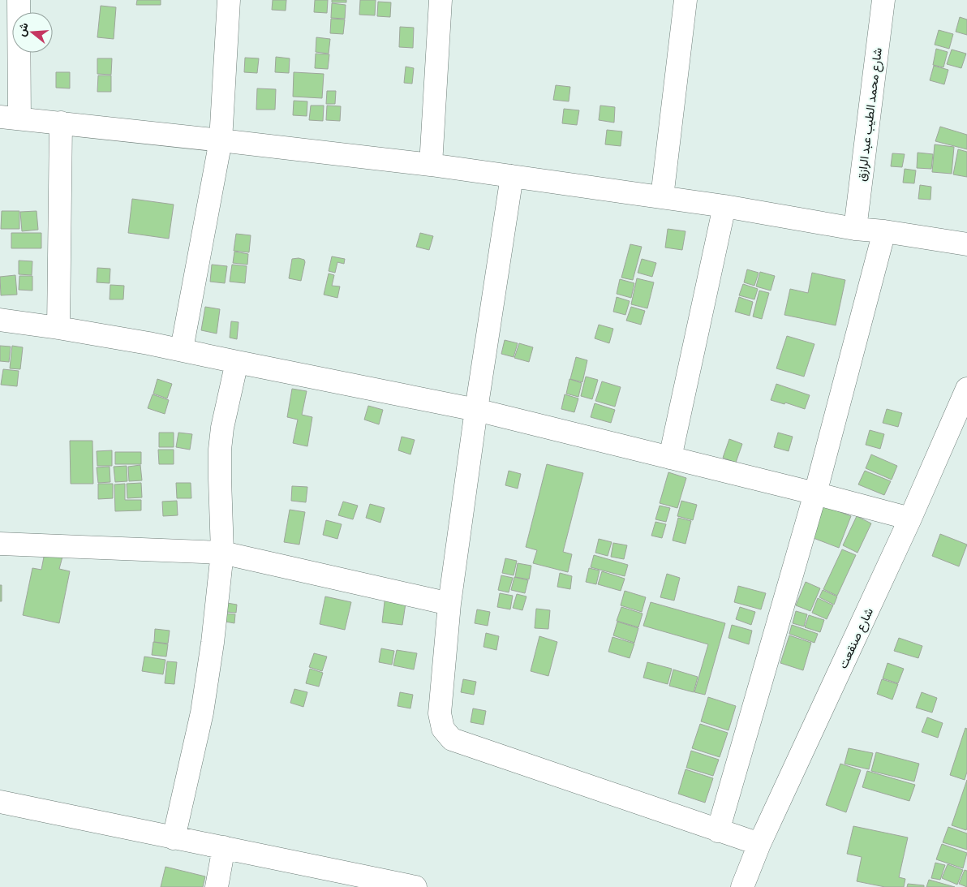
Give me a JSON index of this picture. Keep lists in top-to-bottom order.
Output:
{
  "streets": {
    "street": ["شارع محمد الطيب عبد الرازق", "شارع صنقعت"]
  },
  "north": "left"
}
